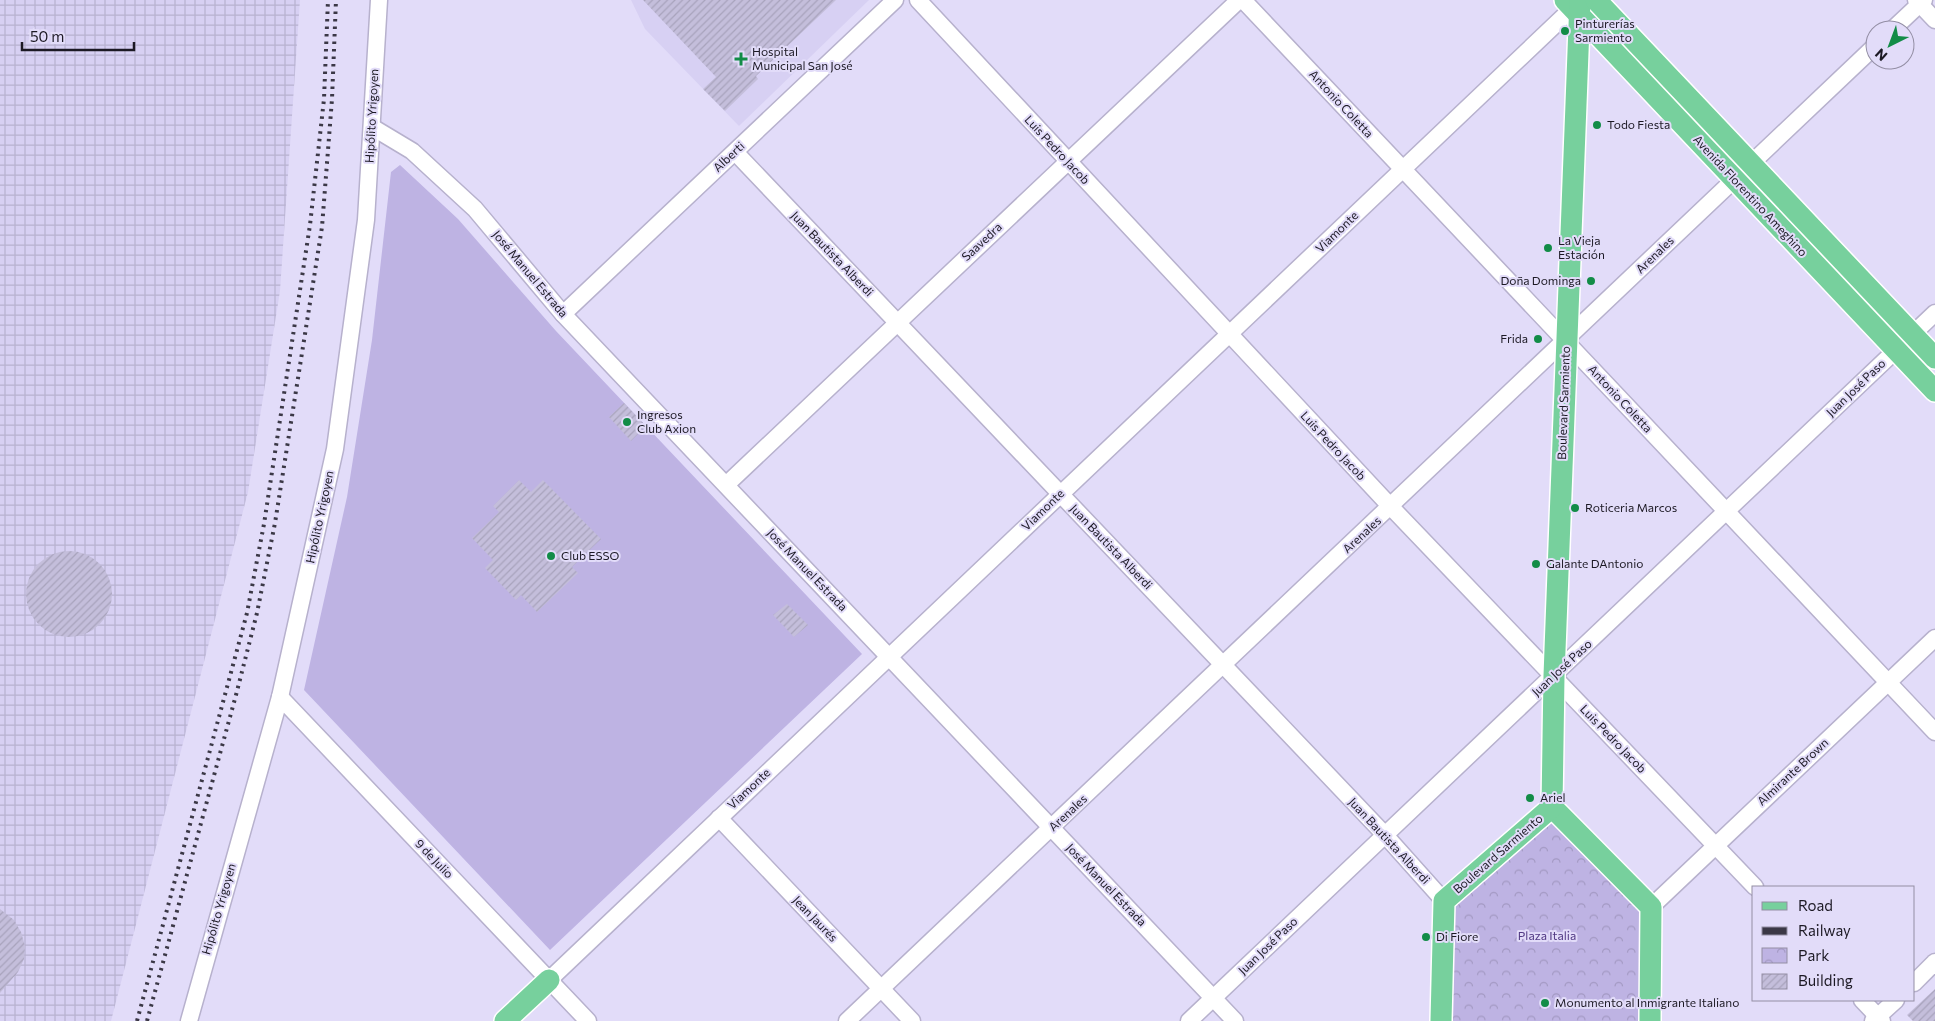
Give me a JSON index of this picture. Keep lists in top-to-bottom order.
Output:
{
  "streets": {
    "main road": ["Avenida Florentino Ameghino", "Viamonte", "Boulevard Sarmiento"],
    "street": [
      "Antonio Coletta",
      "Hipólito Yrigoyen",
      "Luis Pedro Jacob",
      "Alberti",
      "Saavedra",
      "Juan Bautista Alberdi",
      "Arenales",
      "José Manuel Estrada",
      "Juan José Paso",
      "Almirante Brown",
      "9 de Julio",
      "Jean Jaurés"
    ]
  },
  "crossings": [
    ["Antonio Coletta", "Viamonte"],
    ["Antonio Coletta", "Arenales"],
    ["Antonio Coletta", "Juan José Paso"],
    ["Antonio Coletta", "Boulevard Sarmiento"],
    ["Antonio Coletta", "Almirante Brown"],
    ["Hipólito Yrigoyen", "José Manuel Estrada"],
    ["Hipólito Yrigoyen", "9 de Julio"],
    ["Luis Pedro Jacob", "Viamonte"],
    ["Luis Pedro Jacob", "Saavedra"],
    ["Luis Pedro Jacob", "Arenales"],
    ["Luis Pedro Jacob", "Juan José Paso"],
    ["Luis Pedro Jacob", "Boulevard Sarmiento"],
    ["Luis Pedro Jacob", "Almirante Brown"],
    ["Alberti", "Juan Bautista Alberdi"],
    ["Alberti", "José Manuel Estrada"],
    ["Avenida Florentino Ameghino", "Viamonte"],
    ["Avenida Florentino Ameghino", "Arenales"],
    ["Avenida Florentino Ameghino", "Juan José Paso"],
    ["Avenida Florentino Ameghino", "Boulevard Sarmiento"],
    ["Viamonte", "Juan Bautista Alberdi"],
    ["Viamonte", "José Manuel Estrada"],
    ["Viamonte", "Boulevard Sarmiento"],
    ["Viamonte", "9 de Julio"],
    ["Viamonte", "Jean Jaurés"],
    ["Saavedra", "Juan Bautista Alberdi"],
    ["Saavedra", "José Manuel Estrada"],
    ["Juan Bautista Alberdi", "Arenales"],
    ["Juan Bautista Alberdi", "Juan José Paso"],
    ["Juan Bautista Alberdi", "Boulevard Sarmiento"],
    ["Arenales", "José Manuel Estrada"],
    ["Arenales", "Boulevard Sarmiento"],
    ["Arenales", "Jean Jaurés"],
    ["José Manuel Estrada", "Juan José Paso"],
    ["Juan José Paso", "Boulevard Sarmiento"],
    ["Boulevard Sarmiento", "Almirante Brown"]
  ],
  "parks": ["Plaza Italia"],
  "places": {
    "other": [
      "Pinturerías Sarmiento",
      "Todo Fiesta",
      "La Vieja Estación",
      "Doña Dominga",
      "Frida",
      "Ingresos Club Axion",
      "Roticeria Marcos",
      "Club ESSO",
      "Galante DAntonio",
      "Ariel",
      "Di Fiore",
      "Monumento al Inmigrante Italiano"
    ],
    "health": ["Hospital Municipal San José"]
  },
  "legend": [
    "Road",
    "Railway",
    "Park",
    "Building"
  ],
  "scale_bar": "50 m",
  "north": "bottom left"
}
